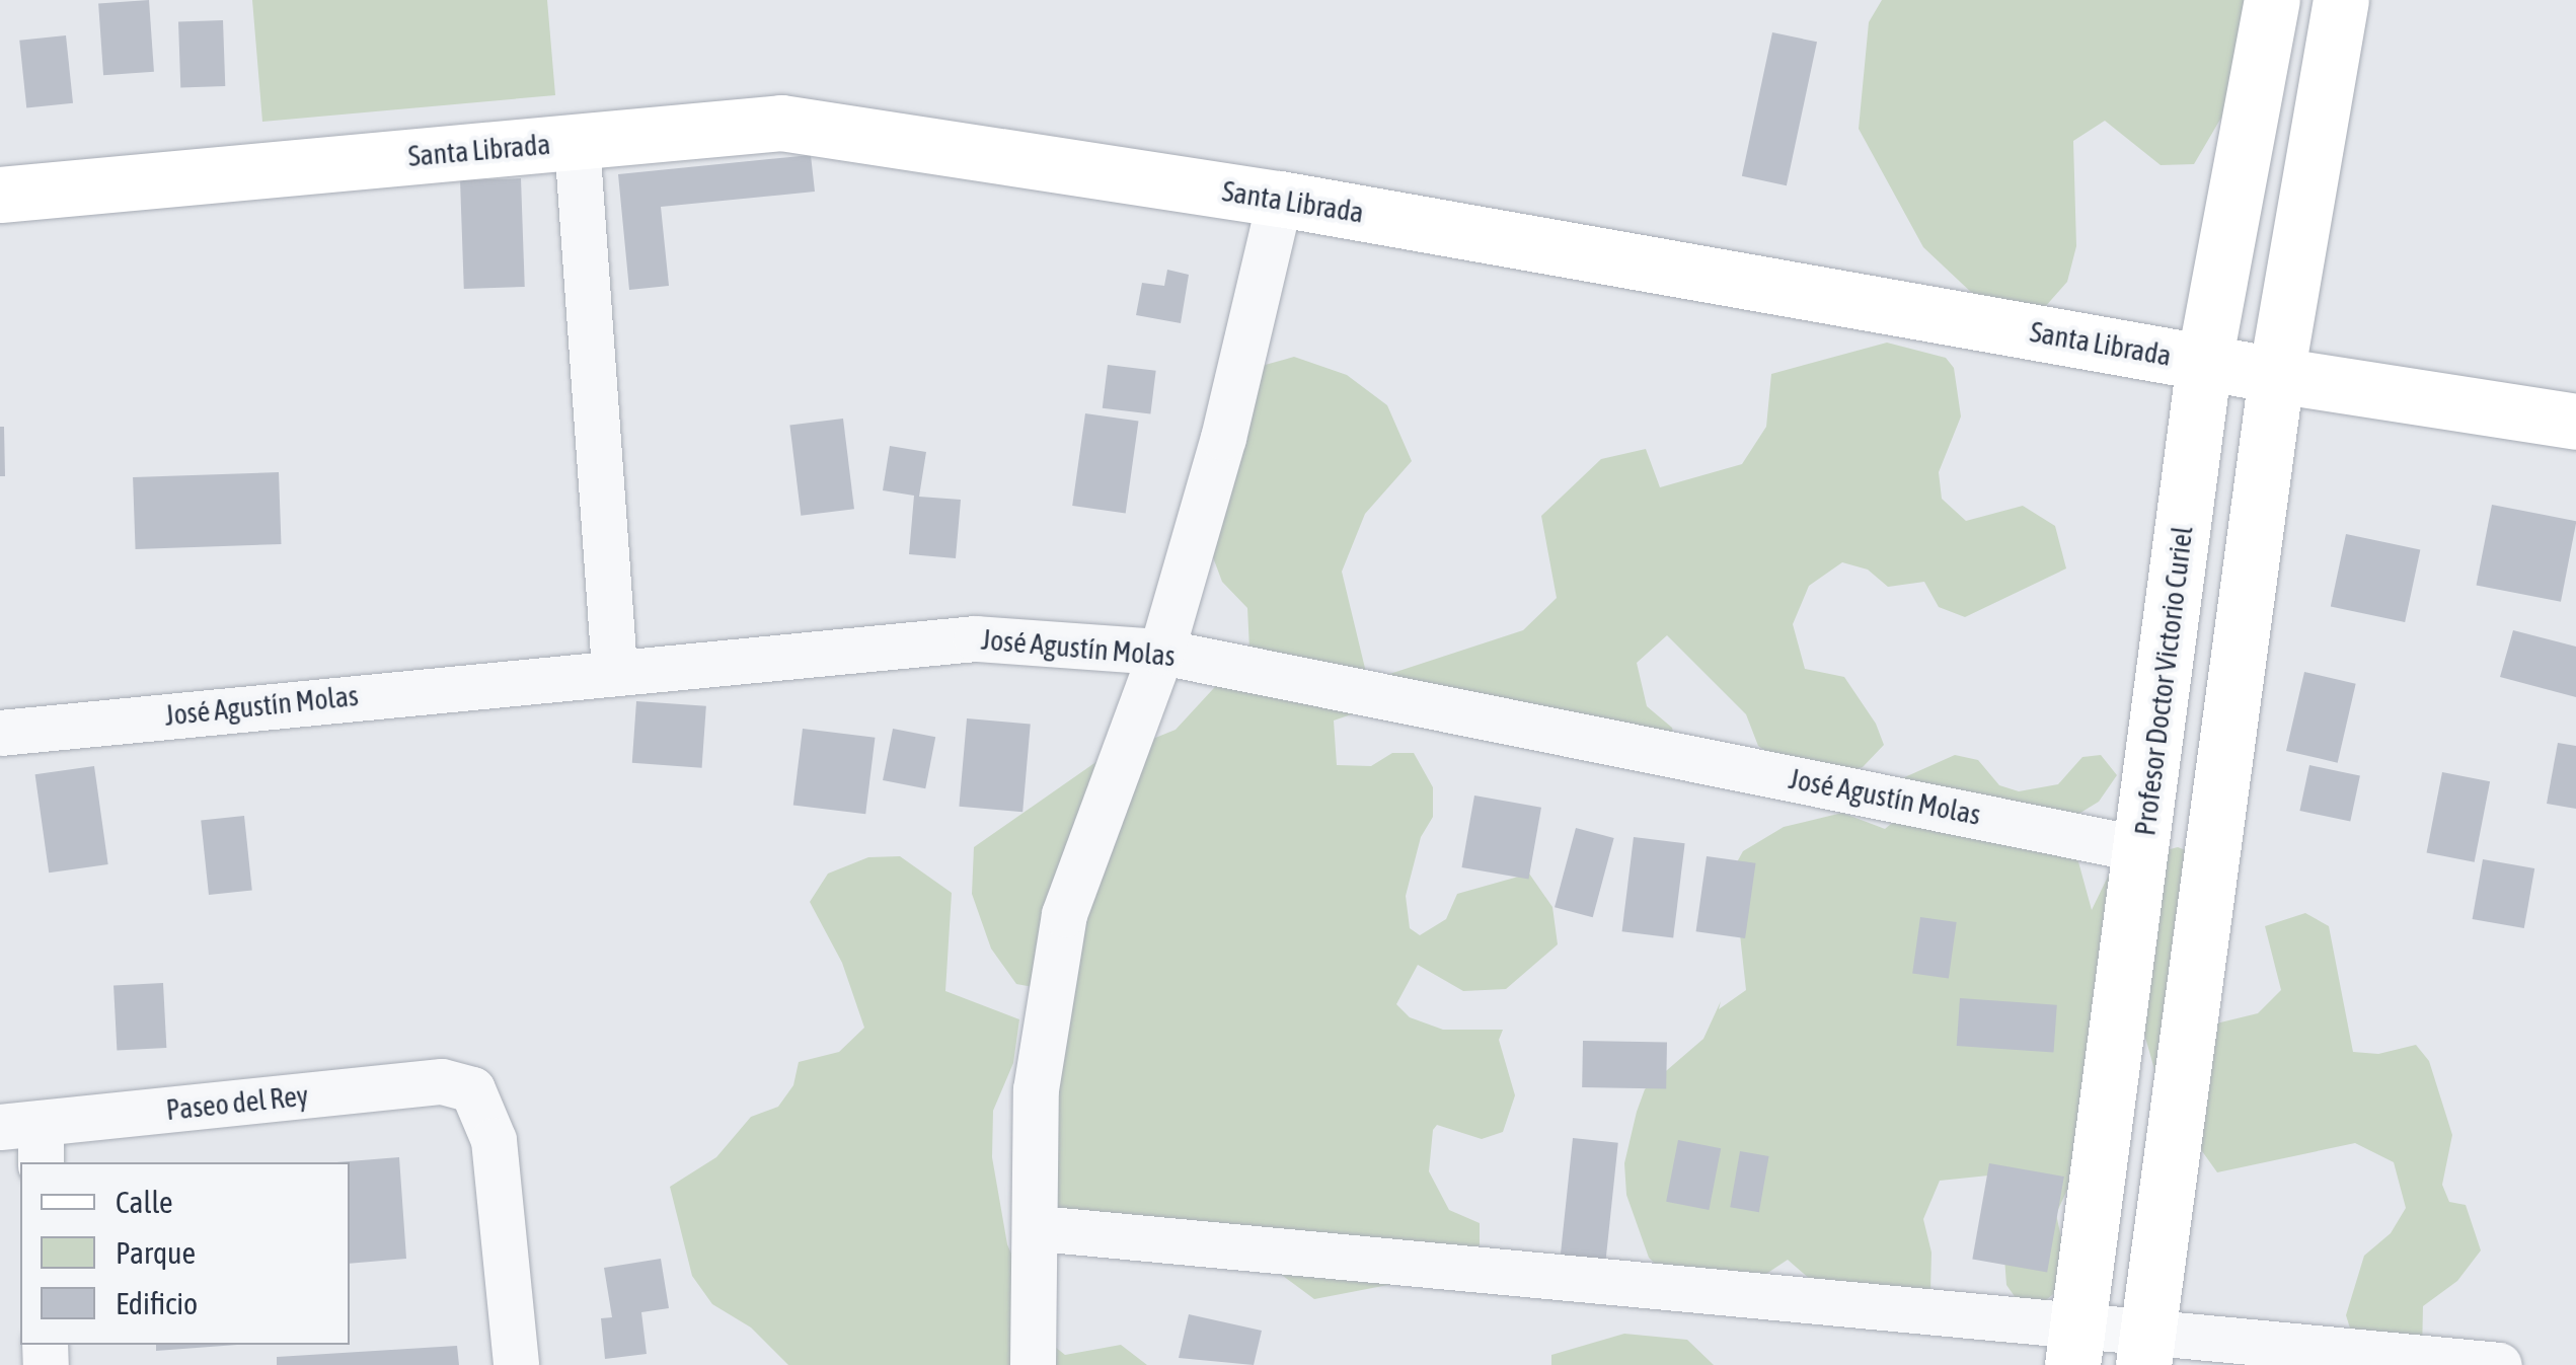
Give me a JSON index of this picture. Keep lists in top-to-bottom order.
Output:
{
  "streets": {
    "main road": ["Santa Librada", "Profesor Doctor Victorio Curiel"],
    "street": ["José Agustín Molas", "Paseo del Rey"]
  },
  "crossings": [
    ["Santa Librada", "Profesor Doctor Victorio Curiel"],
    ["José Agustín Molas", "Profesor Doctor Victorio Curiel"]
  ],
  "legend": ["Calle", "Parque", "Edificio"]
}
